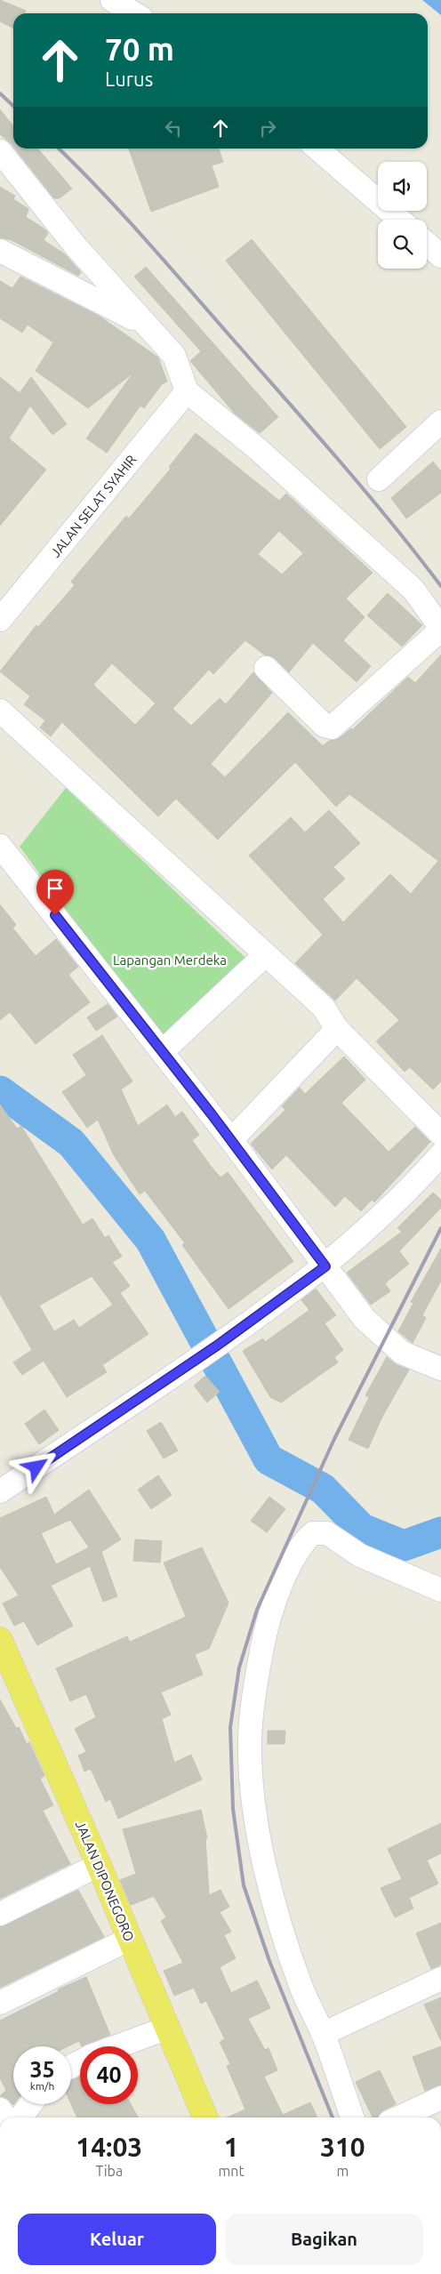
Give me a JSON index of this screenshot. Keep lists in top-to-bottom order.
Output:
{
  "streets": {
    "main road": ["JALAN DIPONEGORO"],
    "street": ["JALAN SELAT SYAHIR"]
  },
  "parks": ["Lapangan Merdeka"],
  "page": {
    "turn": ["70 m", "Lurus"],
    "speed": "35 km/h",
    "limit": "40",
    "eta": [
      "14:03",
      "Tiba",
      "1",
      "mnt",
      "310",
      "m"
    ],
    "buttons": ["Keluar", "Bagikan"]
  }
}
